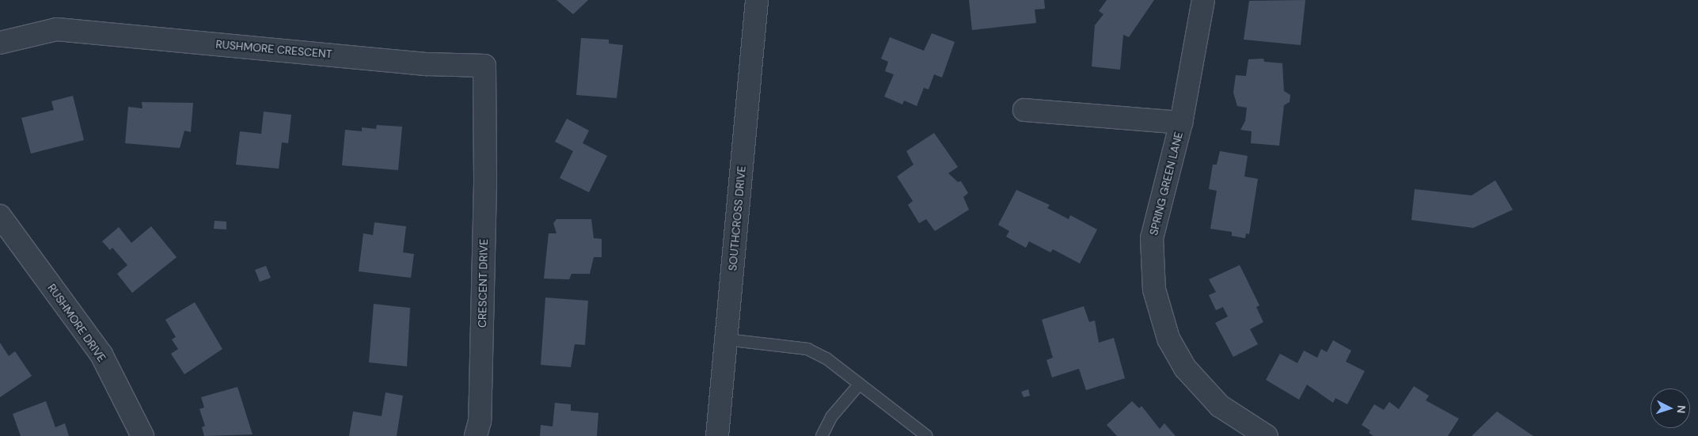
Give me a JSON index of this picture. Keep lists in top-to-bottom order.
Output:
{
  "streets": {
    "street": [
      "RUSHMORE CRESCENT",
      "SPRING GREEN LANE",
      "SOUTHCROSS DRIVE",
      "CRESCENT DRIVE",
      "RUSHMORE DRIVE"
    ]
  },
  "crossings": [
    ["RUSHMORE CRESCENT", "CRESCENT DRIVE"]
  ],
  "north": "right"
}
